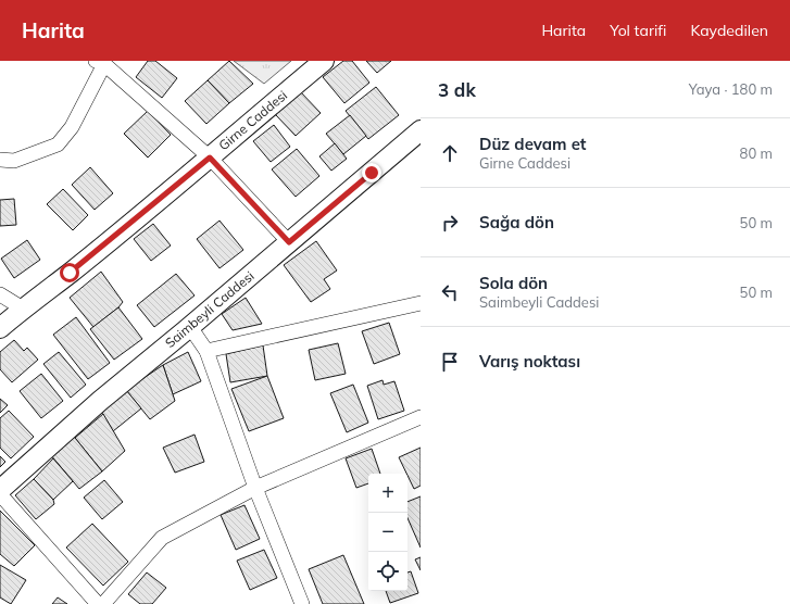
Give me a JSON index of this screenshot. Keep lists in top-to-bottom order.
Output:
{
  "streets": {
    "street": ["Girne Caddesi", "Saimbeyli Caddesi"]
  },
  "page": {
    "header": "Harita",
    "nav": ["Harita", "Yol tarifi", "Kaydedilen"],
    "heading": ["3 dk", "Yaya · 180 m"],
    "list": [
      ["Düz devam et", "Girne Caddesi", "80 m"],
      ["Sağa dön", "50 m"],
      ["Sola dön", "Saimbeyli Caddesi", "50 m"],
      "Varış noktası"
    ],
    "map_buttons": ["+", "−"]
  }
}
